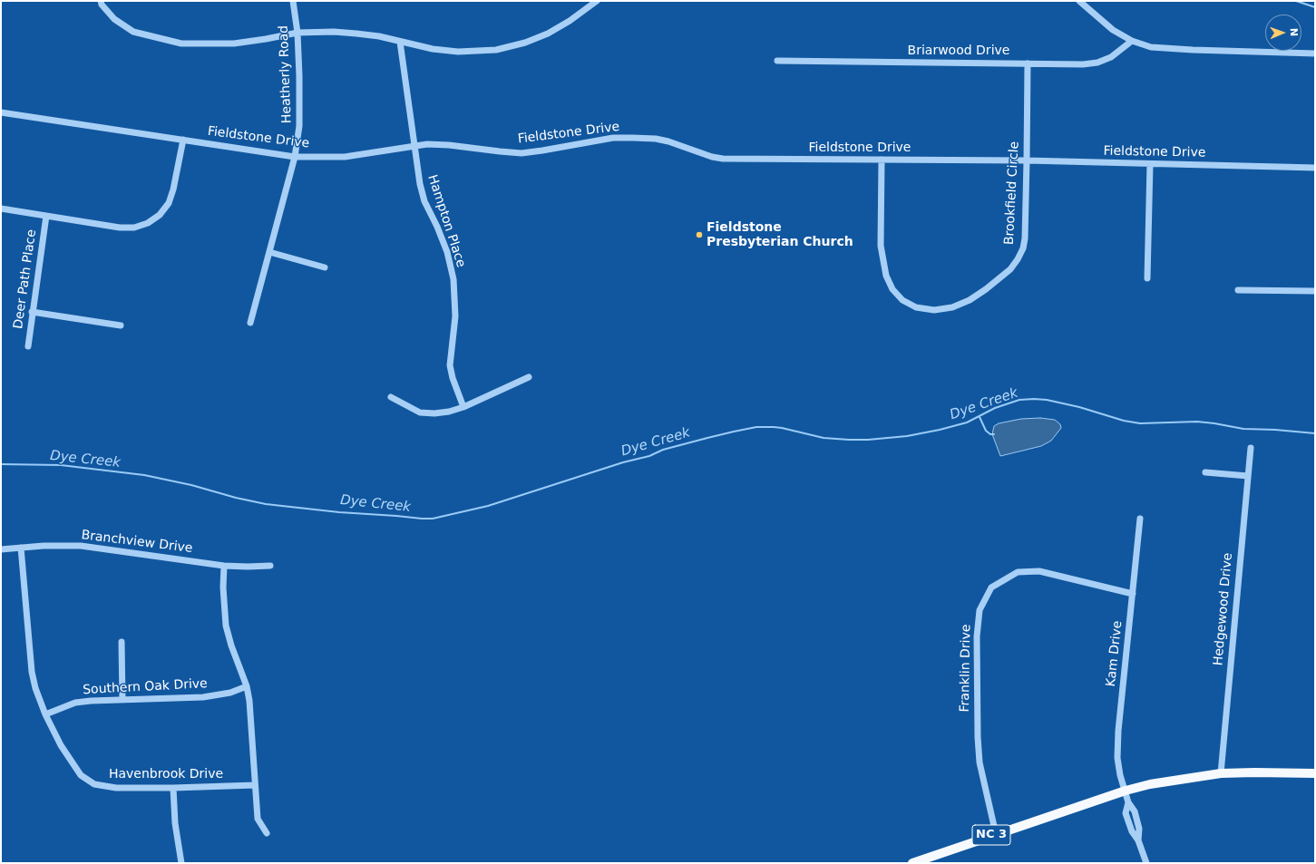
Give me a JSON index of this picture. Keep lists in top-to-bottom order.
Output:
{
  "streets": {
    "main road": ["NC 3"],
    "street": [
      "Briarwood Drive",
      "Heatherly Road",
      "Fieldstone Drive",
      "Brookfield Circle",
      "Hampton Place",
      "Deer Path Place",
      "Branchview Drive",
      "Hedgewood Drive",
      "Kam Drive",
      "Franklin Drive",
      "Southern Oak Drive",
      "Havenbrook Drive"
    ]
  },
  "crossings": [
    ["Briarwood Drive", "Brookfield Circle"],
    ["Heatherly Road", "Fieldstone Drive"],
    ["Fieldstone Drive", "Brookfield Circle"],
    ["Fieldstone Drive", "Hampton Place"],
    ["Branchview Drive", "Havenbrook Drive"],
    ["Hedgewood Drive", "NC 3"],
    ["Kam Drive", "Franklin Drive"],
    ["Kam Drive", "NC 3"],
    ["Franklin Drive", "NC 3"],
    ["Southern Oak Drive", "Havenbrook Drive"]
  ],
  "water": ["Dye Creek"],
  "places": ["Fieldstone Presbyterian Church"],
  "north": "right"
}
